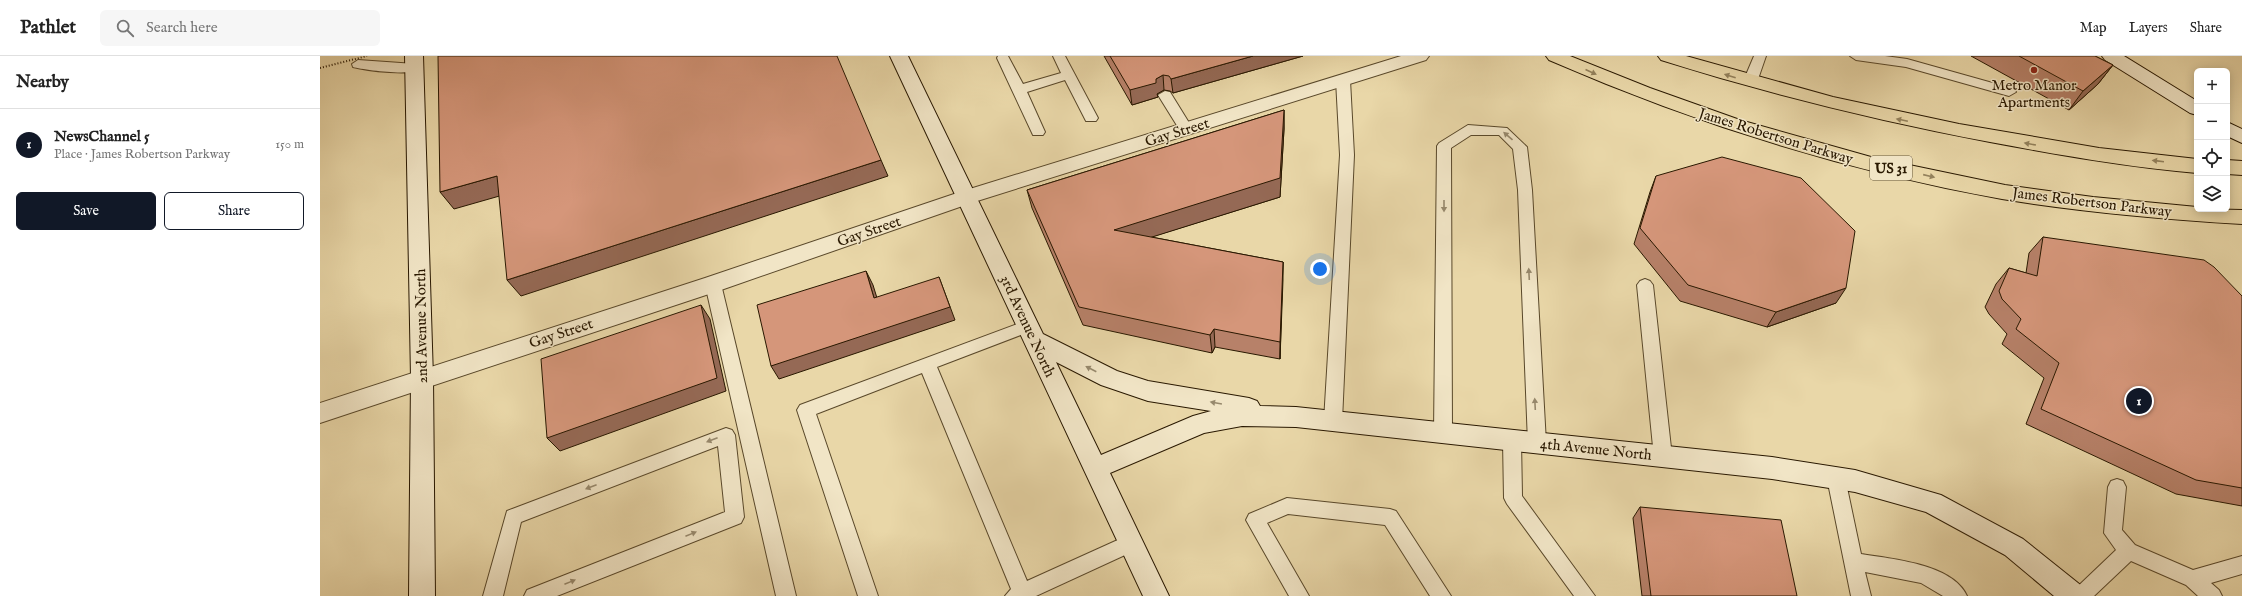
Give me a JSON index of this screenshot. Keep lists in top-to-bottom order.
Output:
{
  "streets": {
    "main road": ["James Robertson Parkway", "US 31"],
    "street": [
      "Gay Street",
      "2nd Avenue North",
      "3rd Avenue North",
      "4th Avenue North"
    ]
  },
  "crossings": [
    ["Gay Street", "2nd Avenue North"],
    ["Gay Street", "3rd Avenue North"],
    ["3rd Avenue North", "4th Avenue North"]
  ],
  "places": ["Metro Manor Apartments"],
  "page": {
    "header": "Pathlet",
    "search": "Search here",
    "nav": ["Map", "Layers", "Share"],
    "heading": "Nearby",
    "map_buttons": ["+", "−"],
    "list": [
      {
        "mark": "1",
        "name": "NewsChannel 5",
        "note": "Place · James Robertson Parkway",
        "value": "150 m"
      }
    ],
    "buttons": ["Save", "Share"],
    "pins": "1"
  }
}
